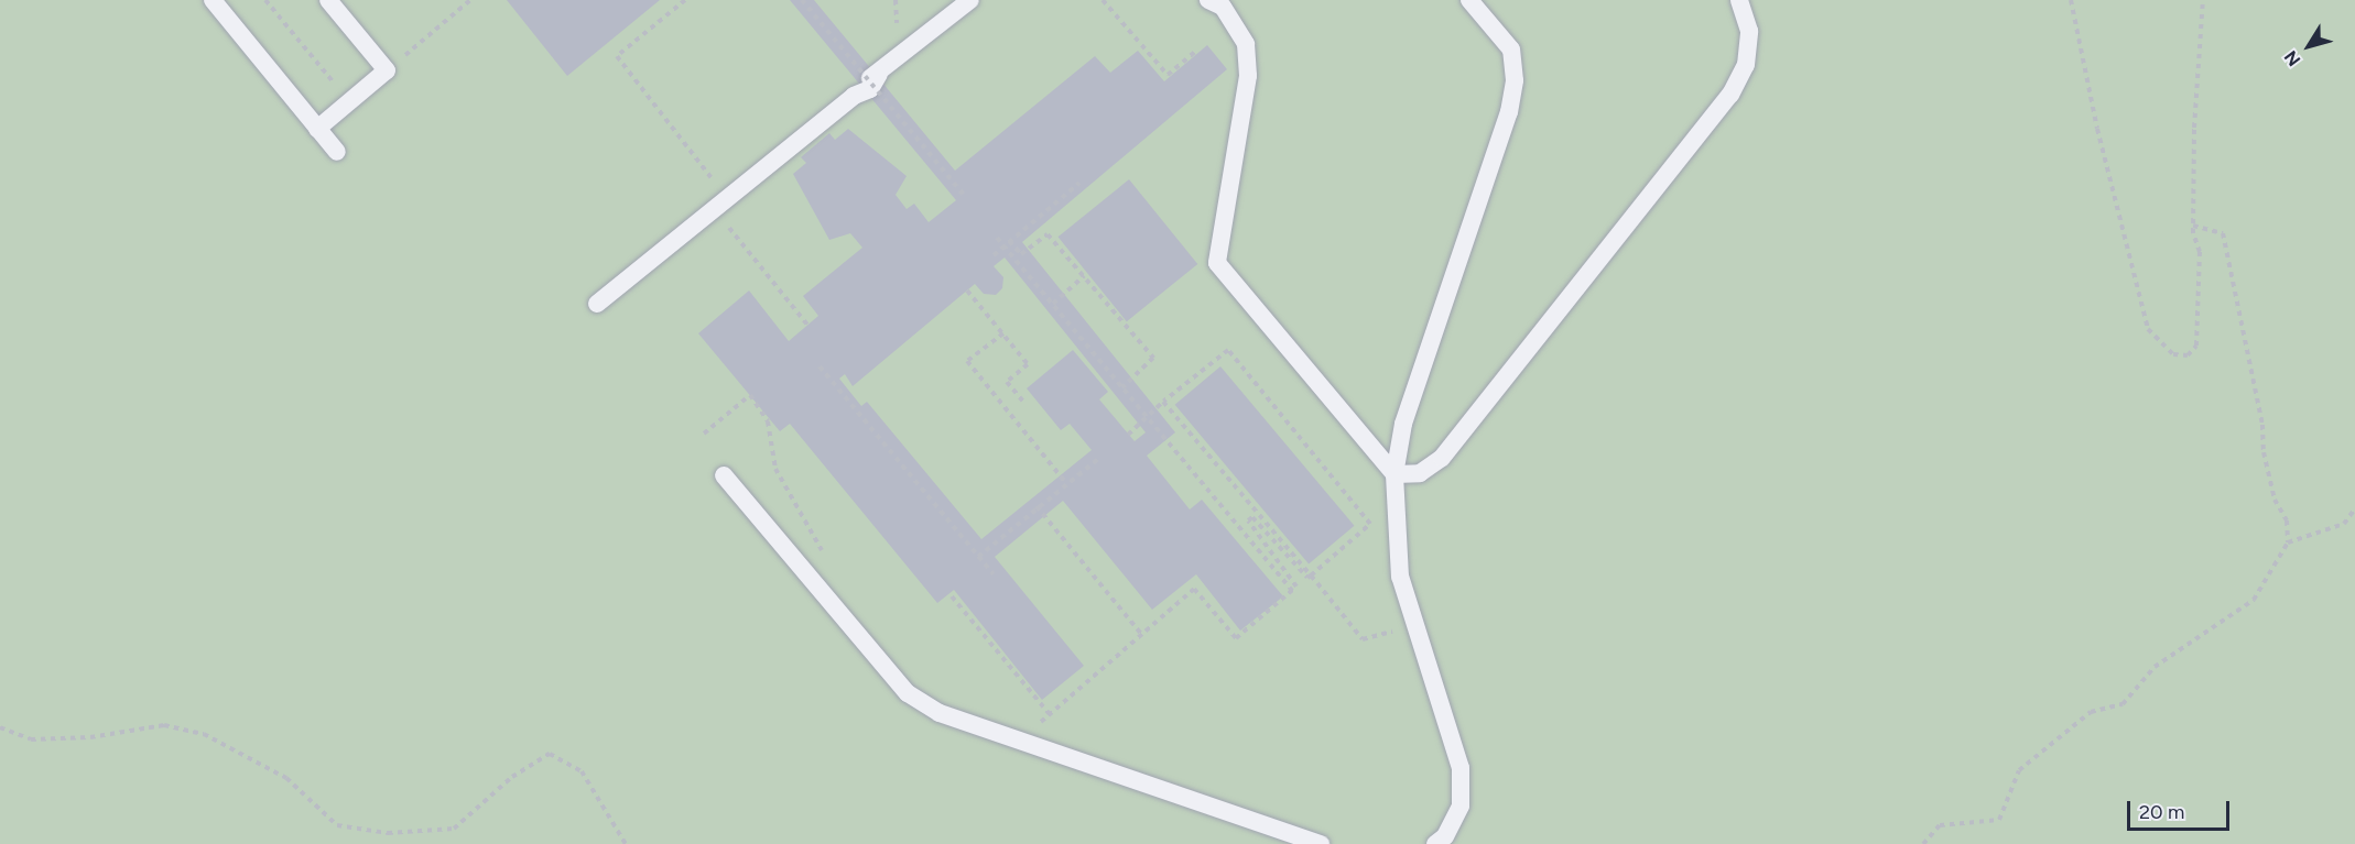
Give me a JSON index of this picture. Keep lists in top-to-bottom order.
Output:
{
  "scale_bar": "20 m",
  "north": "bottom left"
}
